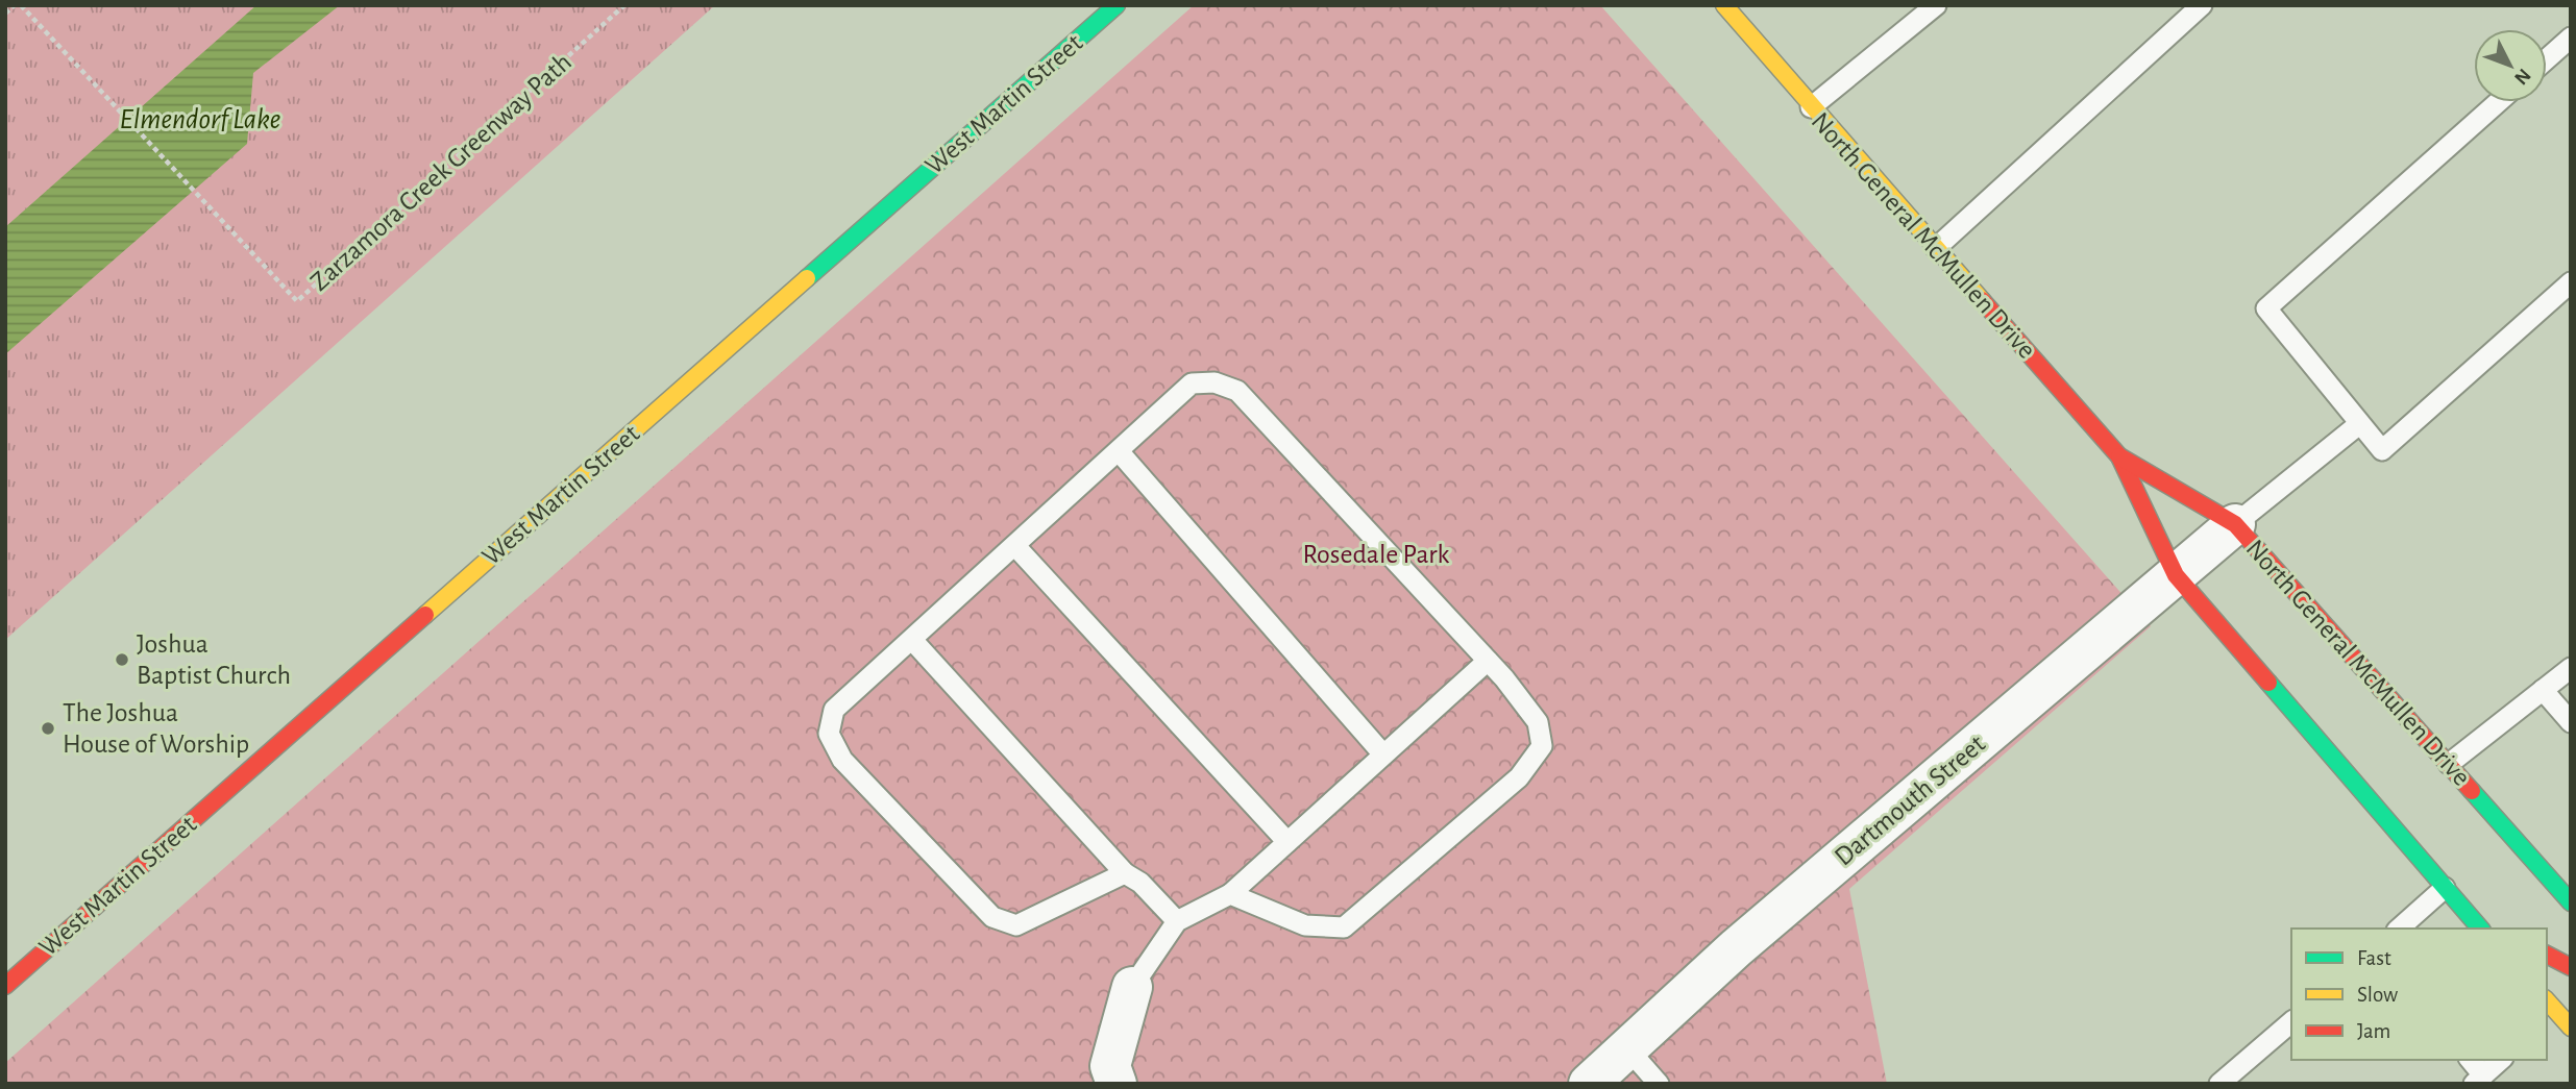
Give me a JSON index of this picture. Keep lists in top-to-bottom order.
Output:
{
  "streets": {
    "main road": ["West Martin Street", "North General McMullen Drive"],
    "street": ["Dartmouth Street"],
    "path": ["Zarzamora Creek Greenway Path"]
  },
  "crossings": [
    ["North General McMullen Drive", "Dartmouth Street"]
  ],
  "water": ["Elmendorf Lake"],
  "parks": ["Rosedale Park"],
  "places": ["Joshua Baptist Church", "The Joshua House of Worship"],
  "legend": ["Fast", "Slow", "Jam"],
  "north": "bottom right"
}
